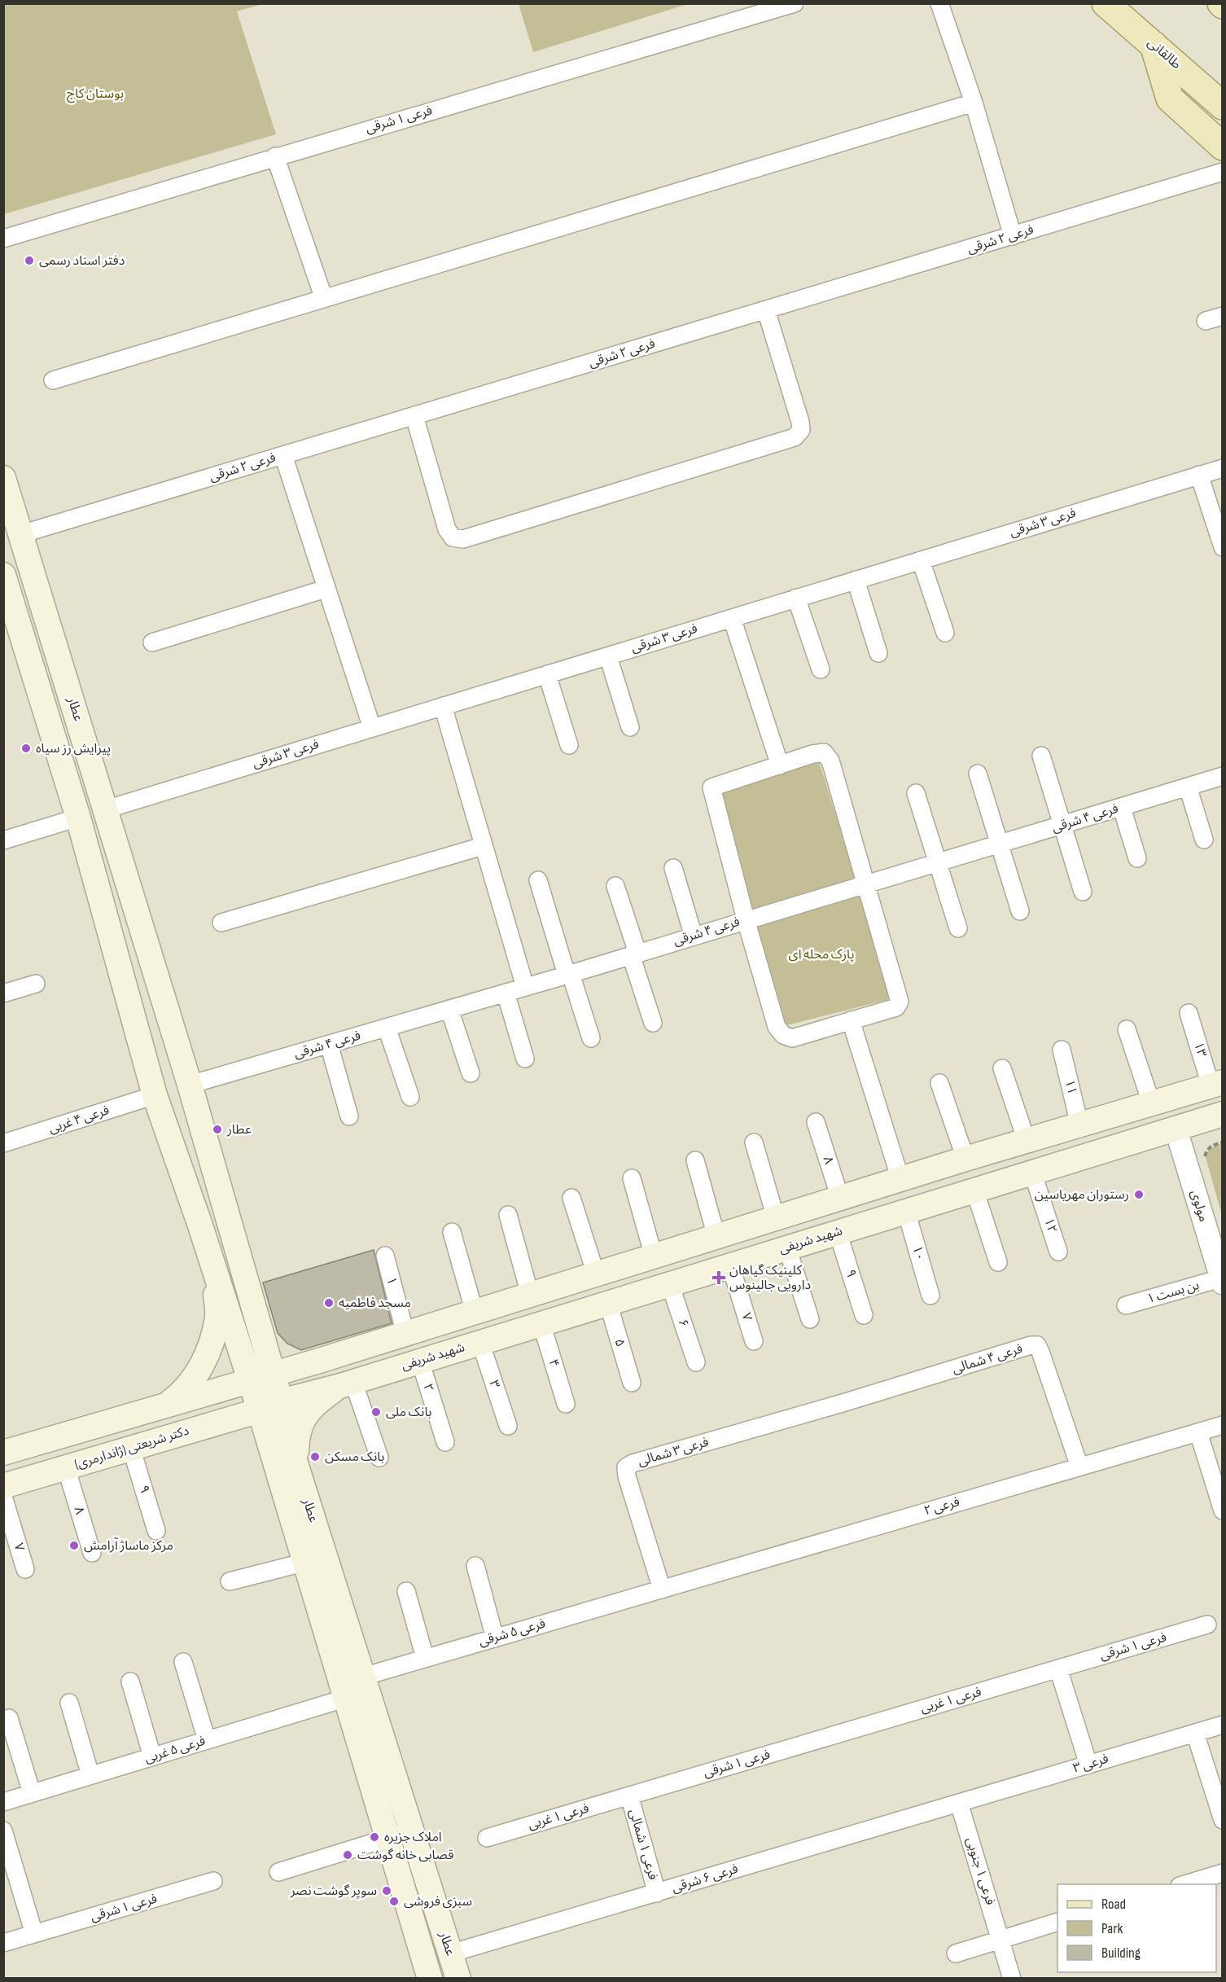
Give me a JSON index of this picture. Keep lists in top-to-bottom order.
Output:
{
  "streets": {
    "main road": [
      "طالقانی",
      "عطار",
      "شهید شریفی",
      "دکتر شریعتی (ژاندارمری)"
    ],
    "street": [
      "فرعی ۱ شرقی",
      "فرعی ۲ شرقی",
      "فرعی ۳ شرقی",
      "فرعی ۴ شرقی",
      "۱۳",
      "۱۱",
      "فرعی ۴ غربی",
      "۸",
      "مولوی",
      "۱۲",
      "۱۰",
      "۹",
      "۱",
      "بن بست ۱",
      "۷",
      "۶",
      "۵",
      "فرعی ۴ شمالی",
      "۴",
      "۳",
      "۲",
      "فرعی ۳ شمالی",
      "فرعی ۲",
      "فرعی ۵ شرقی",
      "فرعی ۱ غربی",
      "فرعی ۵ غربی",
      "فرعی ۳",
      "فرعی ۱ شمالی",
      "فرعی ۱ جنوبی",
      "فرعی ۶ شرقی"
    ]
  },
  "crossings": [
    ["فرعی ۱ شرقی", "فرعی ۱ غربی"],
    ["فرعی ۱ شرقی", "فرعی ۱ شمالی"],
    ["فرعی ۲ شرقی", "عطار"],
    ["فرعی ۳ شرقی", "عطار"],
    ["عطار", "فرعی ۴ شرقی"],
    ["عطار", "فرعی ۴ غربی"],
    ["عطار", "شهید شریفی"],
    ["عطار", "دکتر شریعتی (ژاندارمری)"],
    ["عطار", "فرعی ۵ شرقی"],
    ["عطار", "فرعی ۵ غربی"],
    ["عطار", "فرعی ۶ شرقی"],
    ["۸", "دکتر شریعتی (ژاندارمری)"],
    ["مولوی", "شهید شریفی"],
    ["مولوی", "بن بست ۱"],
    ["۱۲", "شهید شریفی"],
    ["شهید شریفی", "۱۰"],
    ["شهید شریفی", "۹"],
    ["شهید شریفی", "۷"],
    ["شهید شریفی", "۶"],
    ["شهید شریفی", "۵"],
    ["شهید شریفی", "۴"],
    ["شهید شریفی", "۳"],
    ["شهید شریفی", "۲"],
    ["شهید شریفی", "دکتر شریعتی (ژاندارمری)"],
    ["۹", "دکتر شریعتی (ژاندارمری)"],
    ["فرعی ۴ شمالی", "فرعی ۳ شمالی"],
    ["فرعی ۴ شمالی", "فرعی ۲"],
    ["فرعی ۳ شمالی", "فرعی ۲"],
    ["فرعی ۳ شمالی", "فرعی ۵ شرقی"],
    ["فرعی ۲", "فرعی ۵ شرقی"],
    ["فرعی ۱ غربی", "فرعی ۱ شمالی"],
    ["فرعی ۳", "فرعی ۱ جنوبی"],
    ["فرعی ۳", "فرعی ۶ شرقی"],
    ["فرعی ۱ شمالی", "فرعی ۶ شرقی"],
    ["فرعی ۱ جنوبی", "فرعی ۶ شرقی"]
  ],
  "parks": ["بوستان کاج", "پارک محله ای"],
  "places": {
    "other": [
      "دفتر اسناد رسمی",
      "پیرایش رز سیاه",
      "عطار",
      "رستوران مهریاسین",
      "مسجد فاطمیه",
      "بانک ملی",
      "بانک مسکن",
      "مرکز ماساژ آرامش",
      "املاک جزیره",
      "قصابی خانه گوشت",
      "سوپر گوشت نصر",
      "سبزی فروشی"
    ],
    "health": ["کلینیک گیاهان دارویی جالینوس"]
  },
  "legend": ["Road", "Park", "Building"]
}
